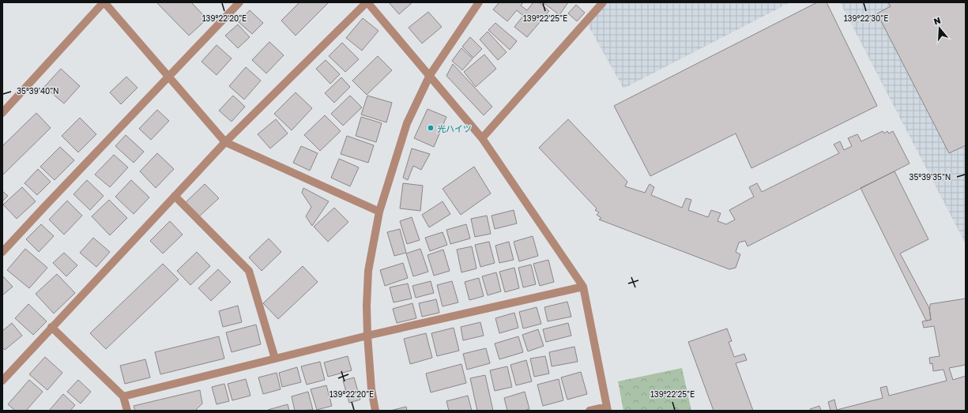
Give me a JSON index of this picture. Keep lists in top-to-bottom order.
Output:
{
  "places": ["光ハイツ"],
  "north": "top",
  "coordinates": [
    "139°22'20\"E",
    "139°22'25\"E",
    "139°22'30\"E",
    "35°39'40\"N",
    "35°39'35\"N"
  ]
}
